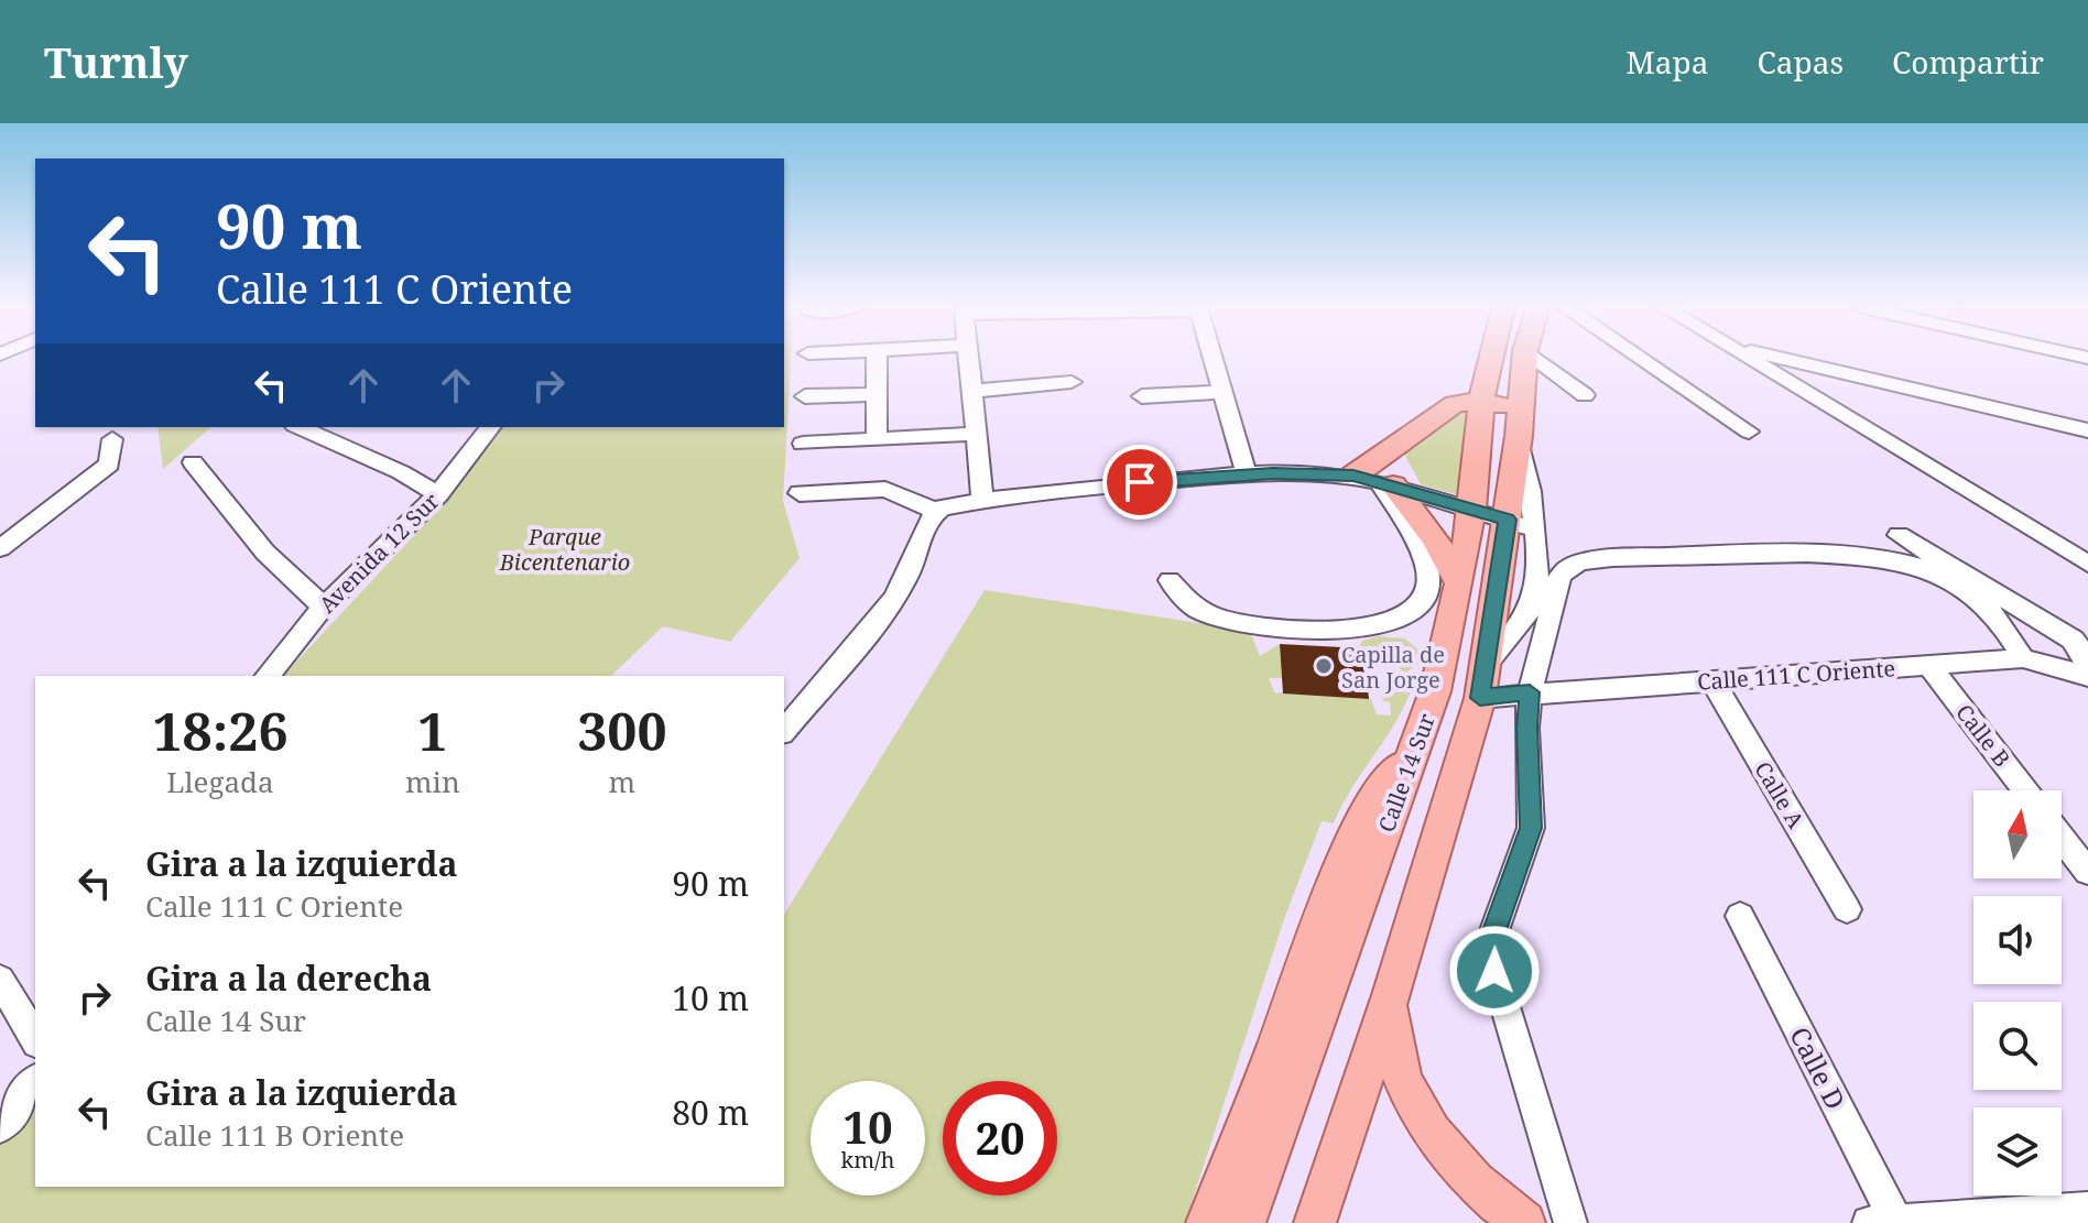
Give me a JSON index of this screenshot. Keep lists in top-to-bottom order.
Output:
{
  "streets": {
    "main road": ["Calle 14 Sur"],
    "street": [
      "Avenida 12 Sur",
      "Calle 111 C Oriente",
      "Calle B",
      "Calle A",
      "Calle D"
    ]
  },
  "crossings": [
    ["Calle 111 C Oriente", "Calle B"],
    ["Calle 111 C Oriente", "Calle 14 Sur"],
    ["Calle 111 C Oriente", "Calle A"]
  ],
  "parks": ["Parque Bicentenario"],
  "places": ["Capilla de San Jorge"],
  "north": "top",
  "page": {
    "header": "Turnly",
    "nav": ["Mapa", "Capas", "Compartir"],
    "turn": ["90 m", "Calle 111 C Oriente"],
    "eta": [
      "18:26",
      "Llegada",
      "1",
      "min",
      "300",
      "m"
    ],
    "list": [
      {
        "name": "Gira a la izquierda",
        "note": "Calle 111 C Oriente",
        "value": "90 m"
      },
      {
        "name": "Gira a la derecha",
        "note": "Calle 14 Sur",
        "value": "10 m"
      },
      {
        "name": "Gira a la izquierda",
        "note": "Calle 111 B Oriente",
        "value": "80 m"
      }
    ],
    "speed": "10 km/h",
    "limit": "20"
  }
}
